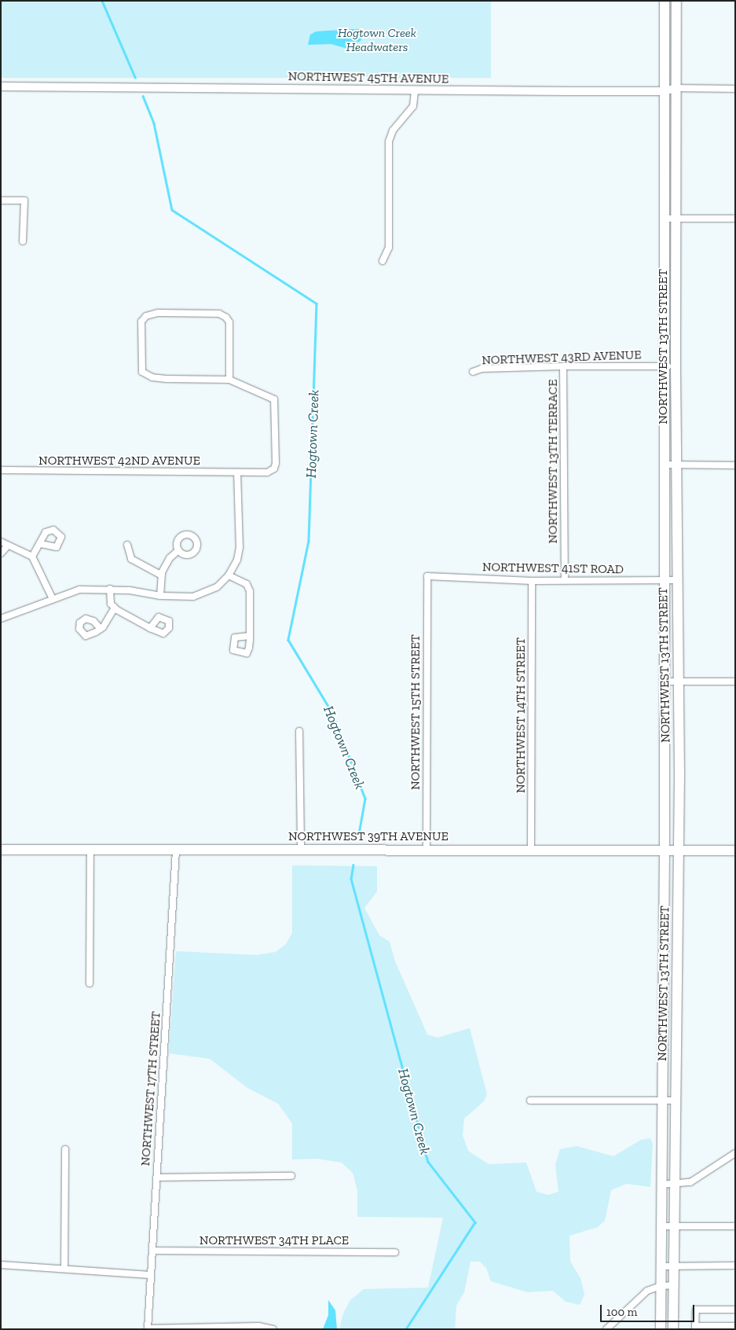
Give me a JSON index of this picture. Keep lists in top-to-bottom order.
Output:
{
  "streets": {
    "main road": ["NORTHWEST 13TH STREET", "NORTHWEST 39TH AVENUE"],
    "street": [
      "NORTHWEST 45TH AVENUE",
      "NORTHWEST 43RD AVENUE",
      "NORTHWEST 42ND AVENUE",
      "NORTHWEST 13TH TERRACE",
      "NORTHWEST 41ST ROAD",
      "NORTHWEST 15TH STREET",
      "NORTHWEST 14TH STREET",
      "NORTHWEST 17TH STREET",
      "NORTHWEST 34TH PLACE"
    ]
  },
  "crossings": [
    ["NORTHWEST 45TH AVENUE", "NORTHWEST 13TH STREET"],
    ["NORTHWEST 13TH STREET", "NORTHWEST 43RD AVENUE"],
    ["NORTHWEST 13TH STREET", "NORTHWEST 41ST ROAD"],
    ["NORTHWEST 13TH STREET", "NORTHWEST 39TH AVENUE"],
    ["NORTHWEST 43RD AVENUE", "NORTHWEST 13TH TERRACE"],
    ["NORTHWEST 13TH TERRACE", "NORTHWEST 41ST ROAD"],
    ["NORTHWEST 41ST ROAD", "NORTHWEST 15TH STREET"],
    ["NORTHWEST 41ST ROAD", "NORTHWEST 14TH STREET"],
    ["NORTHWEST 15TH STREET", "NORTHWEST 39TH AVENUE"],
    ["NORTHWEST 14TH STREET", "NORTHWEST 39TH AVENUE"],
    ["NORTHWEST 39TH AVENUE", "NORTHWEST 17TH STREET"],
    ["NORTHWEST 17TH STREET", "NORTHWEST 34TH PLACE"]
  ],
  "water": ["Hogtown Creek"],
  "parks": ["Hogtown Creek Headwaters"],
  "scale_bar": "100 m"
}
